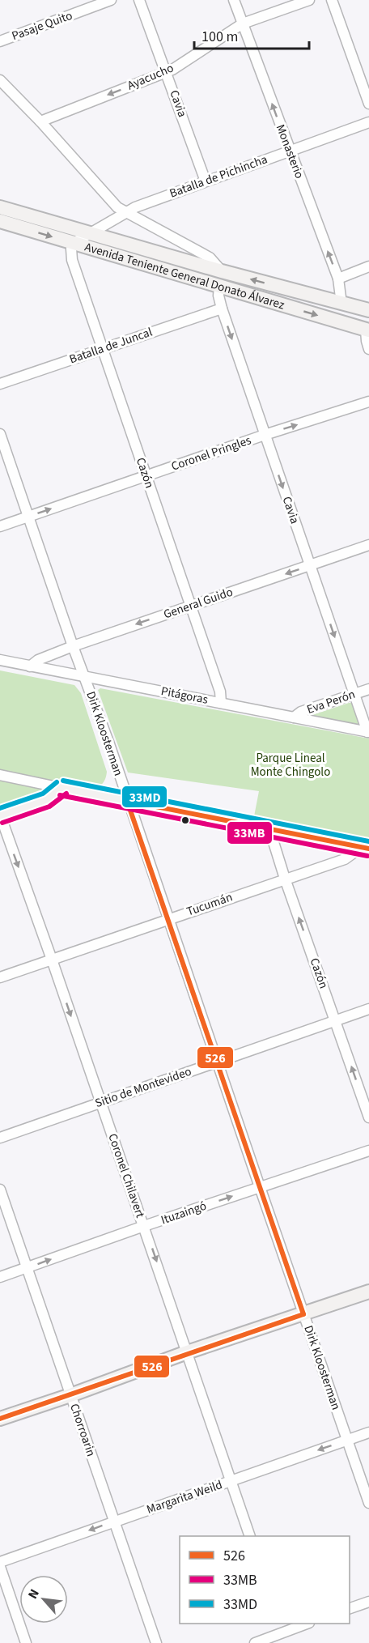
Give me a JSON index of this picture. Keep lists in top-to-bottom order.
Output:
{
  "streets": {
    "main road": ["Avenida Teniente General Donato Álvarez"],
    "street": [
      "Pasaje Quito",
      "Ayacucho",
      "Cavia",
      "Monasterio",
      "Batalla de Pichincha",
      "Batalla de Juncal",
      "Coronel Pringles",
      "Cazón",
      "General Guido",
      "Pitágoras",
      "Eva Perón",
      "Dirk Kloosterman",
      "Tucumán",
      "Sitio de Montevideo",
      "Coronel Chilavert",
      "Ituzaingó",
      "Chorroarin",
      "Margarita Weild"
    ]
  },
  "crossings": [
    ["Ayacucho", "Cavia"],
    ["Ayacucho", "Monasterio"],
    ["Cavia", "Batalla de Pichincha"],
    ["Cavia", "Avenida Teniente General Donato Álvarez"],
    ["Cavia", "Batalla de Juncal"],
    ["Cavia", "Coronel Pringles"],
    ["Cavia", "General Guido"],
    ["Cavia", "Pitágoras"],
    ["Cavia", "Eva Perón"],
    ["Monasterio", "Batalla de Pichincha"],
    ["Monasterio", "Avenida Teniente General Donato Álvarez"],
    ["Batalla de Pichincha", "Avenida Teniente General Donato Álvarez"],
    ["Batalla de Pichincha", "Cazón"],
    ["Avenida Teniente General Donato Álvarez", "Cazón"],
    ["Batalla de Juncal", "Cazón"],
    ["Coronel Pringles", "Cazón"],
    ["Coronel Pringles", "Dirk Kloosterman"],
    ["Cazón", "General Guido"],
    ["Cazón", "Pitágoras"],
    ["Cazón", "Tucumán"],
    ["Cazón", "Sitio de Montevideo"],
    ["General Guido", "Pitágoras"],
    ["General Guido", "Dirk Kloosterman"],
    ["Pitágoras", "Eva Perón"],
    ["Pitágoras", "Dirk Kloosterman"],
    ["Dirk Kloosterman", "Tucumán"],
    ["Dirk Kloosterman", "Sitio de Montevideo"],
    ["Dirk Kloosterman", "Ituzaingó"],
    ["Dirk Kloosterman", "Margarita Weild"],
    ["Tucumán", "Coronel Chilavert"],
    ["Sitio de Montevideo", "Coronel Chilavert"],
    ["Coronel Chilavert", "Ituzaingó"],
    ["Coronel Chilavert", "Margarita Weild"],
    ["Ituzaingó", "Chorroarin"],
    ["Chorroarin", "Margarita Weild"]
  ],
  "one_way": [
    "Ayacucho",
    "Cavia",
    "Monasterio",
    "Coronel Pringles",
    "General Guido",
    "Coronel Chilavert",
    "Ituzaingó",
    "Margarita Weild"
  ],
  "parks": ["Parque Lineal Monte Chingolo"],
  "lines": ["transit line 33MD", "transit line 33MB", "transit line 526"],
  "legend": ["526", "33MB", "33MD"],
  "scale_bar": "100 m",
  "north": "top left"
}
